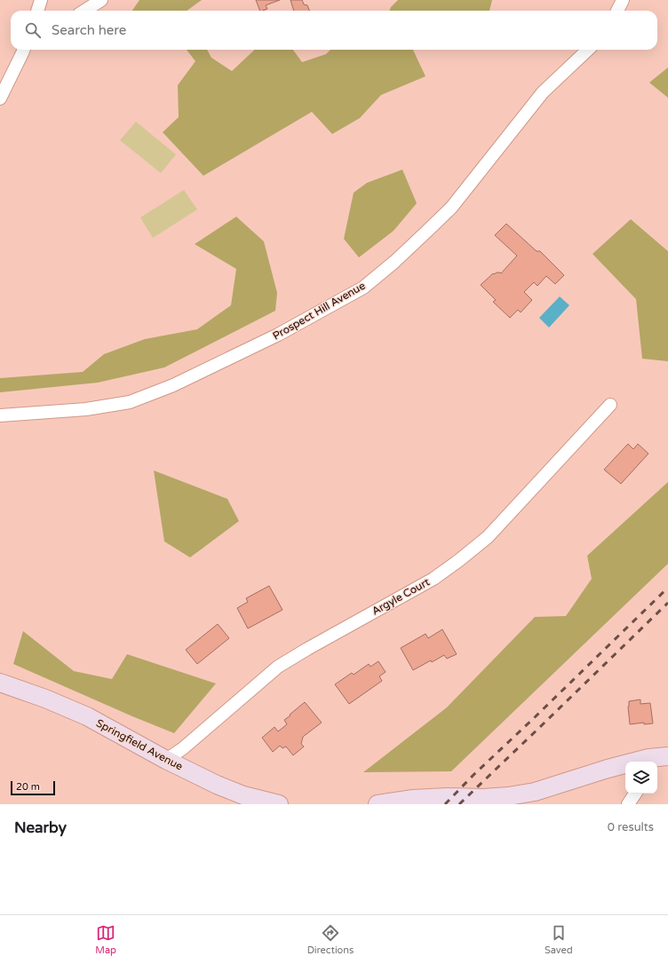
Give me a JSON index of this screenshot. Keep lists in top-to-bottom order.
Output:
{
  "streets": {
    "main road": ["Springfield Avenue"],
    "street": ["Prospect Hill Avenue", "Argyle Court"]
  },
  "crossings": [
    ["Argyle Court", "Springfield Avenue"]
  ],
  "scale_bar": "20 m",
  "page": {
    "search": "Search here",
    "scale": "20 m",
    "heading": ["Nearby", "0 results"],
    "nav": ["Map", "Directions", "Saved"]
  }
}
